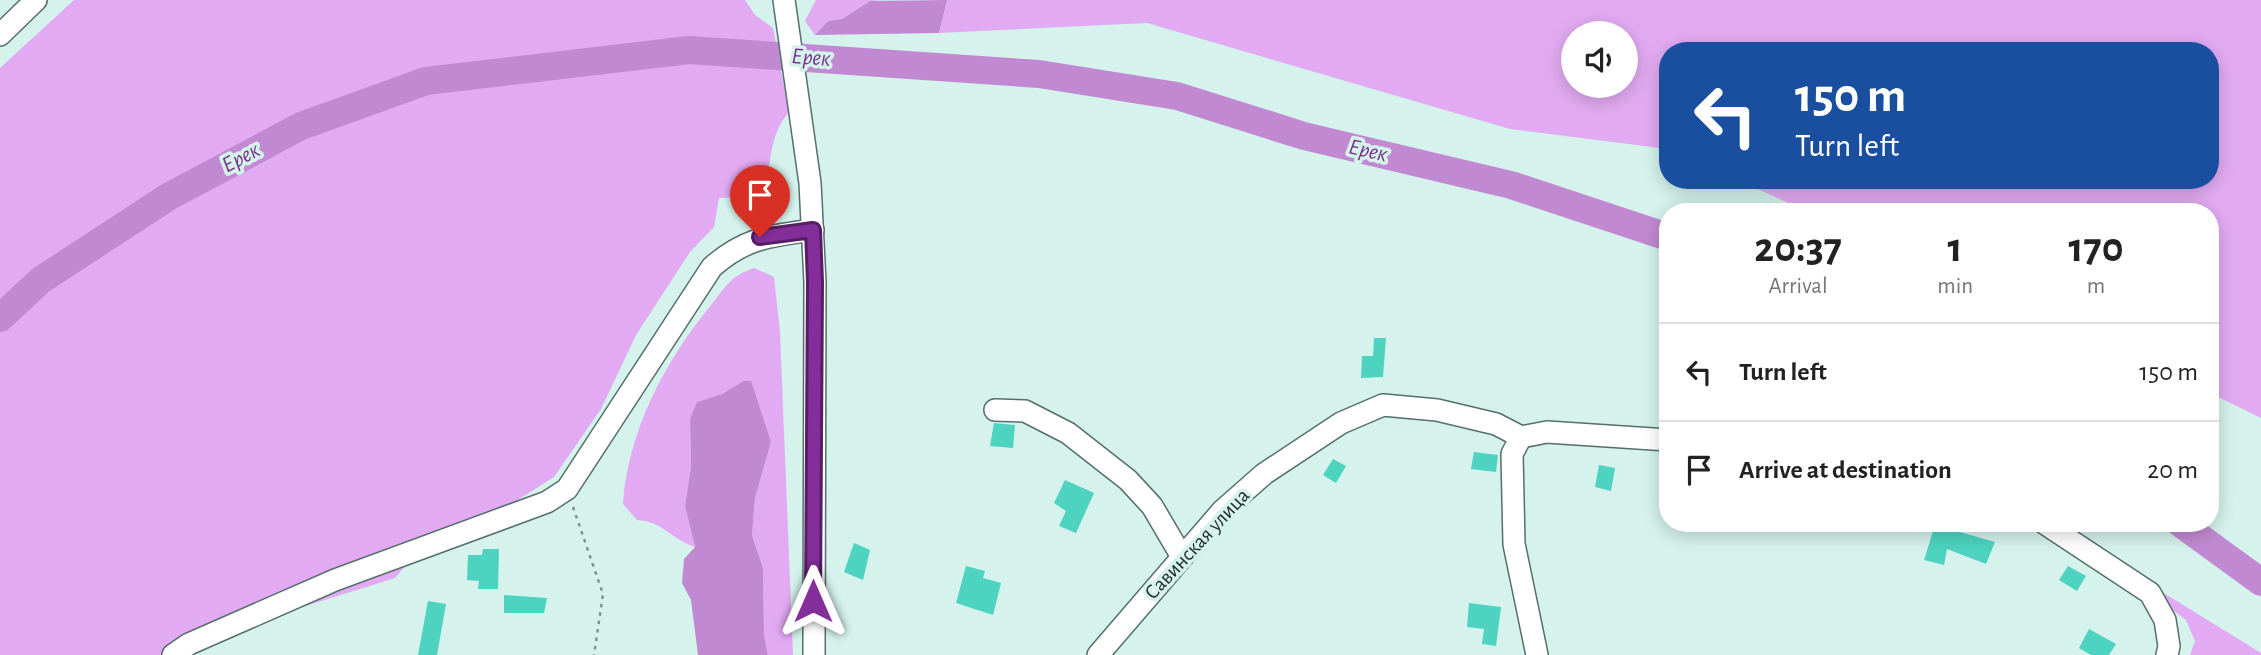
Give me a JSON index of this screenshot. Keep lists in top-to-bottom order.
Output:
{
  "streets": {
    "street": ["Савинская улица"]
  },
  "water": ["Ерек"],
  "page": {
    "turn": ["150 m", "Turn left"],
    "eta": [
      "20:37",
      "Arrival",
      "1",
      "min",
      "170",
      "m"
    ],
    "list": [
      {
        "name": "Turn left",
        "value": "150 m"
      },
      {
        "name": "Arrive at destination",
        "value": "20 m"
      }
    ]
  }
}
